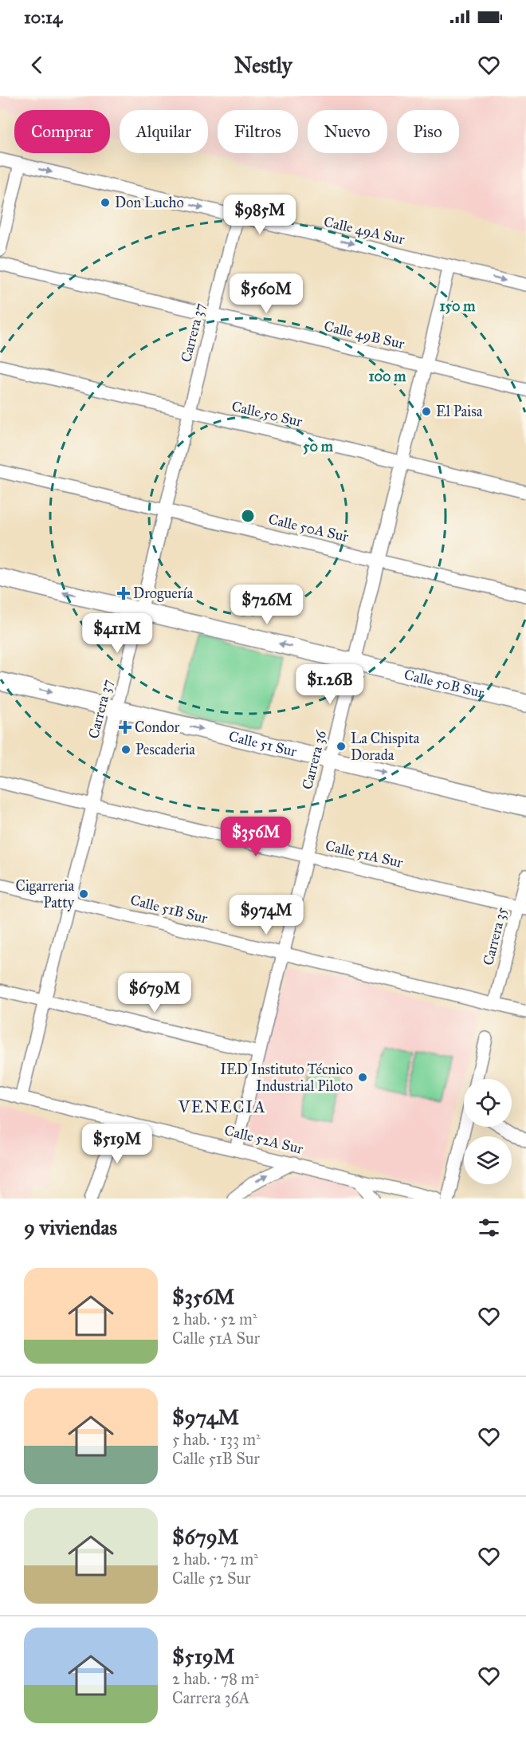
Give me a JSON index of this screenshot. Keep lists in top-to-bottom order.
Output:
{
  "streets": {
    "main road": ["Calle 50B Sur", "Calle 51 Sur"],
    "street": [
      "Calle 49A Sur",
      "Carrera 37",
      "Calle 49B Sur",
      "Calle 50 Sur",
      "Calle 50A Sur",
      "Carrera 36",
      "Calle 51A Sur",
      "Calle 51B Sur",
      "Carrera 35",
      "Calle 52A Sur"
    ]
  },
  "crossings": [
    ["Calle 49A Sur", "Carrera 37"],
    ["Calle 49A Sur", "Carrera 36"],
    ["Carrera 37", "Calle 49B Sur"],
    ["Carrera 37", "Calle 50 Sur"],
    ["Carrera 37", "Calle 50A Sur"],
    ["Carrera 37", "Calle 50B Sur"],
    ["Carrera 37", "Calle 51 Sur"],
    ["Carrera 37", "Calle 51A Sur"],
    ["Carrera 37", "Calle 51B Sur"],
    ["Carrera 37", "Calle 52A Sur"],
    ["Calle 49B Sur", "Carrera 36"],
    ["Calle 50 Sur", "Carrera 36"],
    ["Calle 50A Sur", "Carrera 36"],
    ["Calle 50B Sur", "Carrera 36"],
    ["Calle 51 Sur", "Carrera 36"],
    ["Carrera 36", "Calle 51A Sur"],
    ["Carrera 36", "Calle 51B Sur"],
    ["Carrera 36", "Calle 52A Sur"],
    ["Calle 51A Sur", "Carrera 35"],
    ["Calle 51B Sur", "Carrera 35"]
  ],
  "one_way": ["Calle 49A Sur", "Calle 50B Sur", "Calle 51 Sur"],
  "districts": ["VENECIA"],
  "places": {
    "other": [
      "Don Lucho",
      "El Paisa",
      "La Chispita Dorada",
      "Pescaderia",
      "Cigarreria Patty",
      "IED Instituto Técnico Industrial Piloto"
    ],
    "health": ["Droguería", "Condor"]
  },
  "page": {
    "status": "10:14",
    "header": "Nestly",
    "chip": [
      "Comprar",
      "Alquilar",
      "Filtros",
      "Nuevo",
      "Piso"
    ],
    "price": [
      "$985M",
      "$560M",
      "$726M",
      "$411M",
      "$1.26B",
      "$356M",
      "$974M",
      "$679M",
      "$519M"
    ],
    "heading": "9 viviendas",
    "list": [
      {
        "name": "$356M",
        "note": "2 hab. · 52 m² · Calle 51A Sur"
      },
      {
        "name": "$974M",
        "note": "5 hab. · 133 m² · Calle 51B Sur"
      },
      {
        "name": "$679M",
        "note": "2 hab. · 72 m² · Calle 52 Sur"
      },
      {
        "name": "$519M",
        "note": "2 hab. · 78 m² · Carrera 36A"
      }
    ]
  },
  "rings": ["150 m", "100 m", "50 m"]
}
